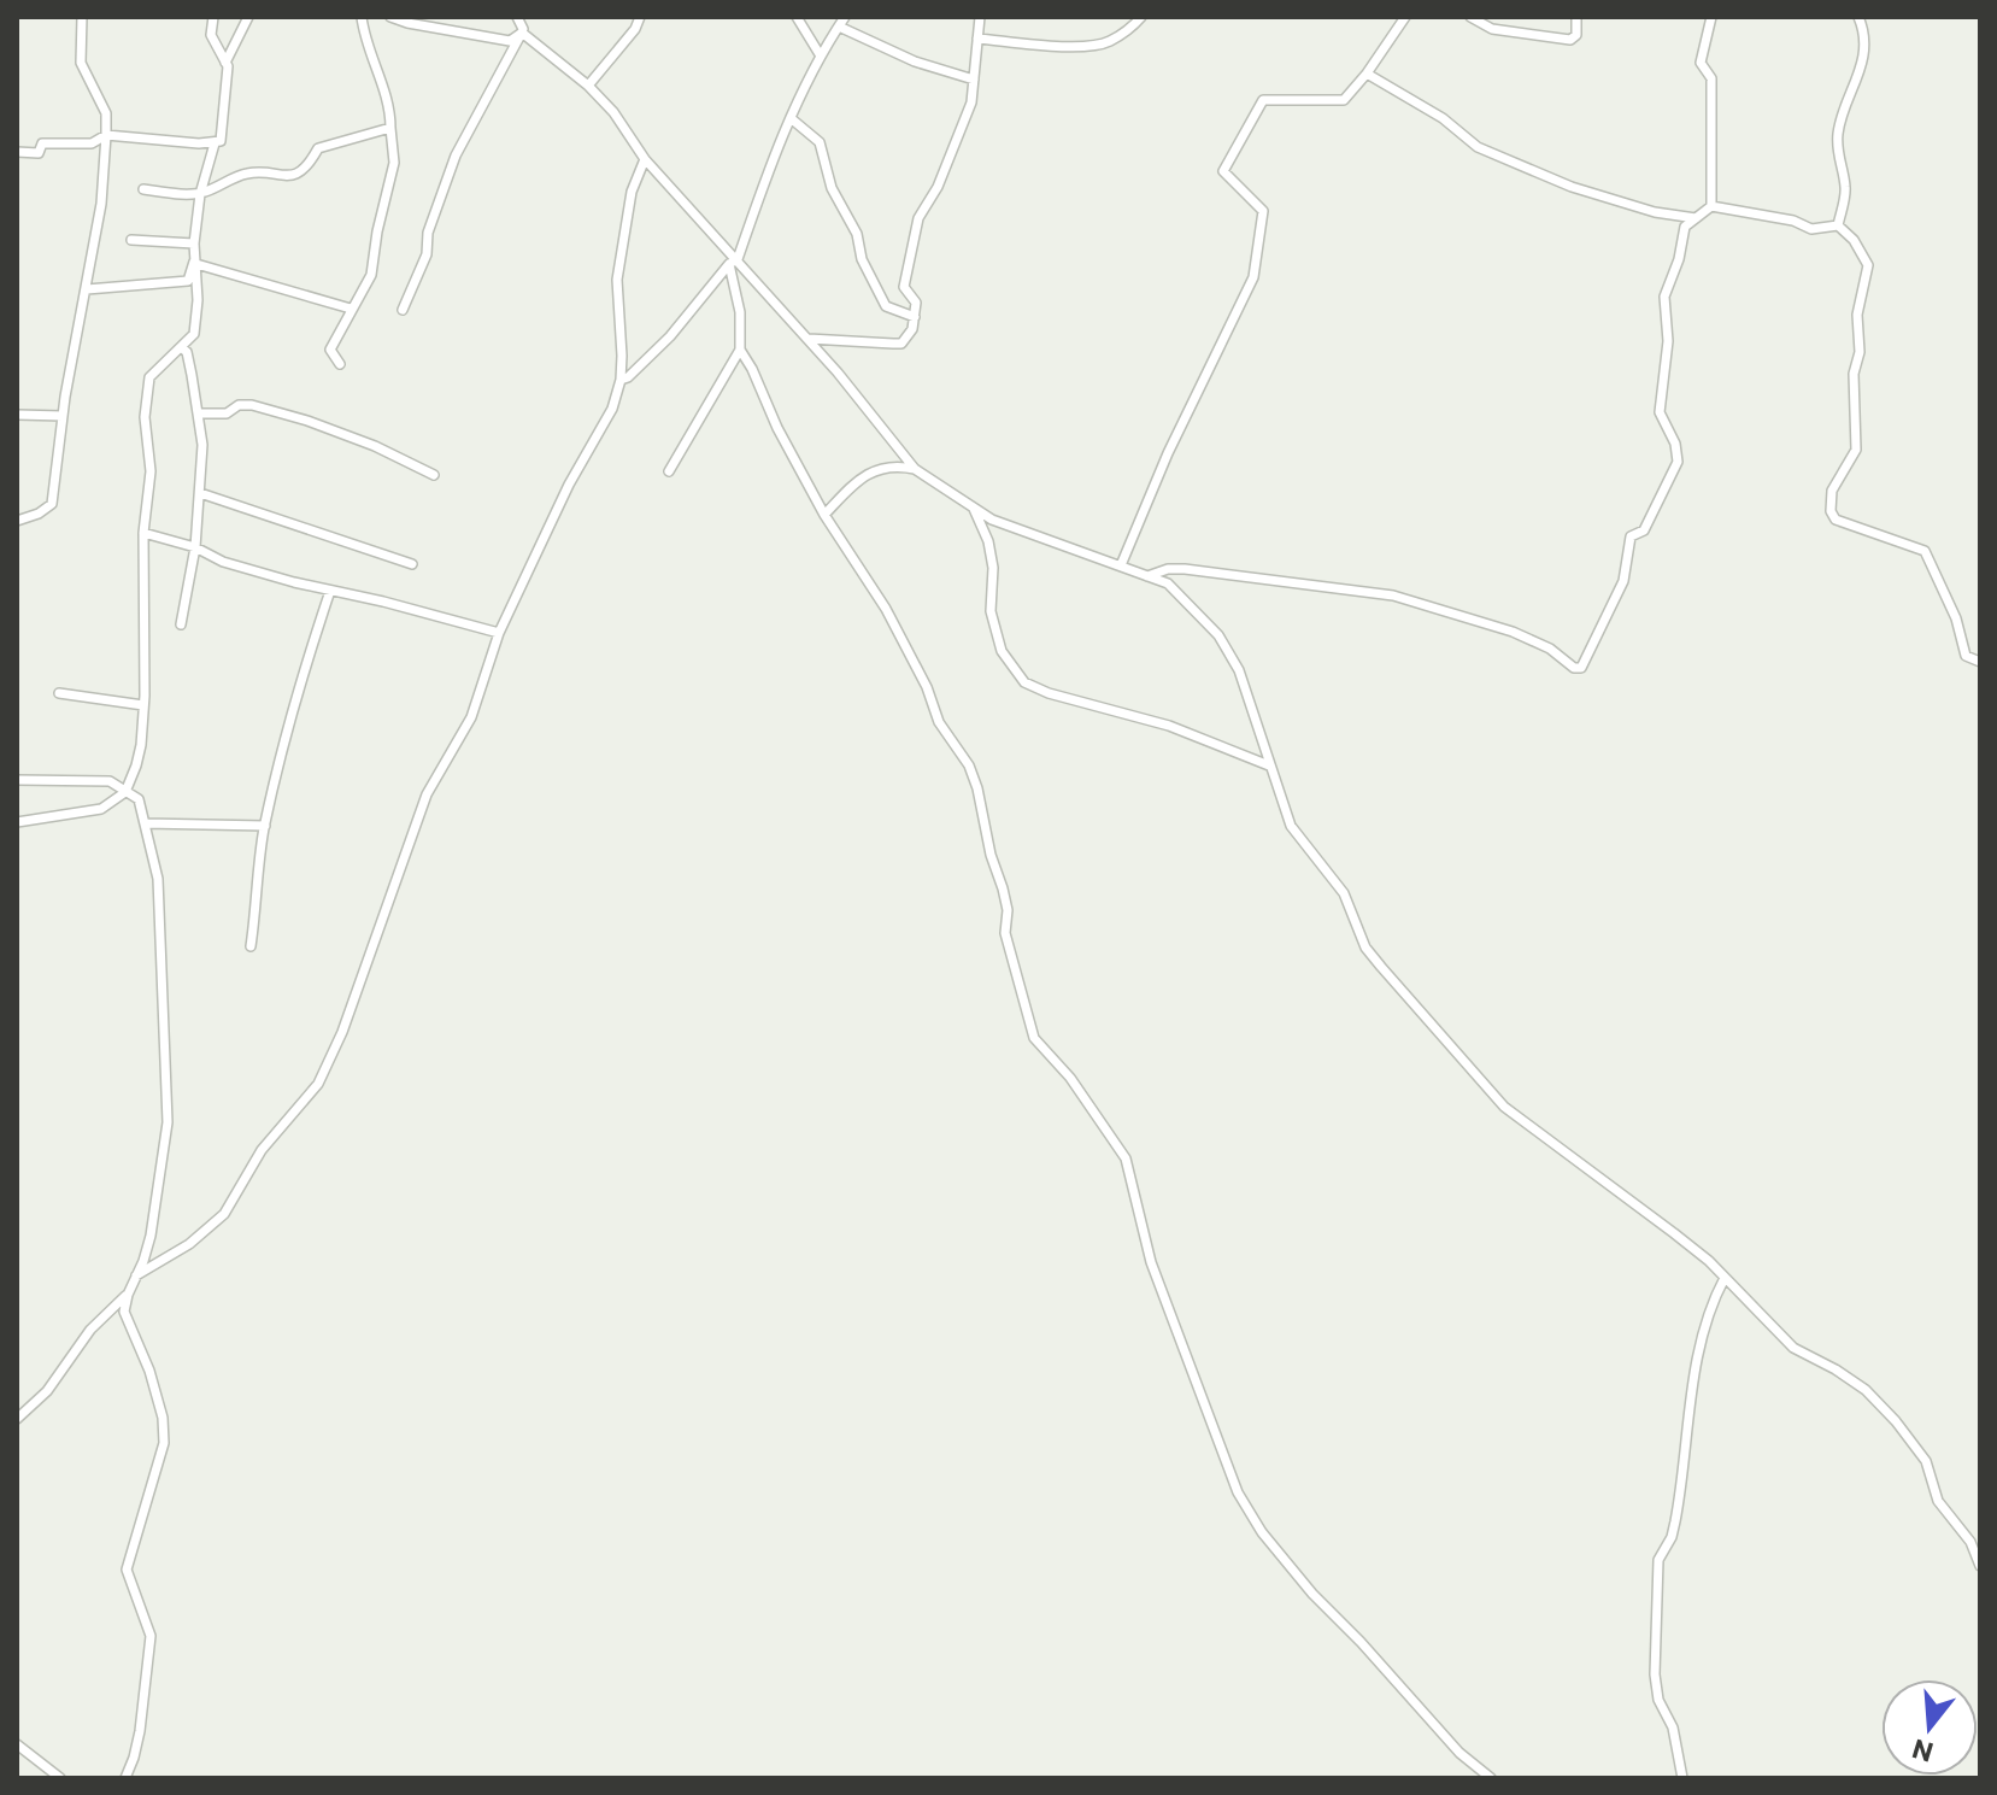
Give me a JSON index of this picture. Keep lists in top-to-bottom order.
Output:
{
  "north": "bottom"
}
